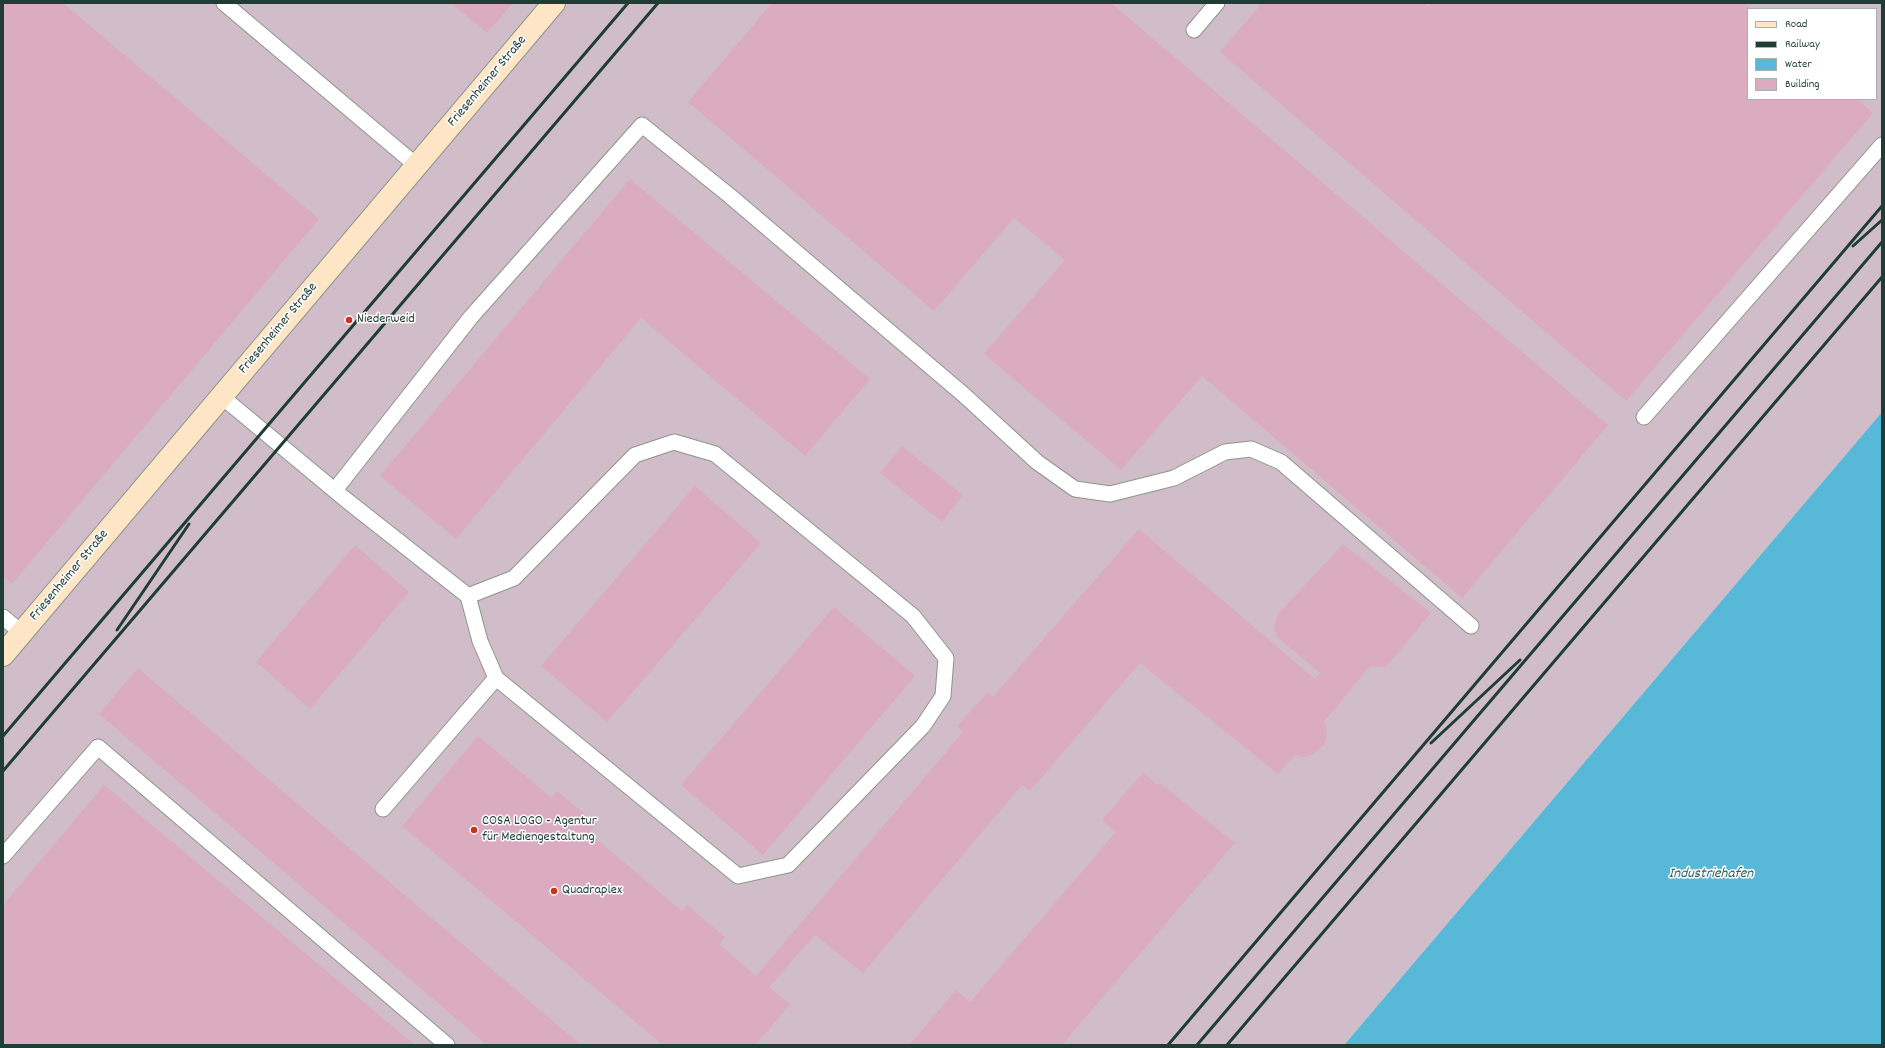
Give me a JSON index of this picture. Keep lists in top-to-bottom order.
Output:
{
  "streets": {
    "street": ["Friesenheimer Straße"]
  },
  "water": ["Industriehafen"],
  "places": ["Niederweid", "COSA LOGO - Agentur für Mediengestaltung", "Quadraplex"],
  "legend": [
    "Road",
    "Railway",
    "Water",
    "Building"
  ]
}
